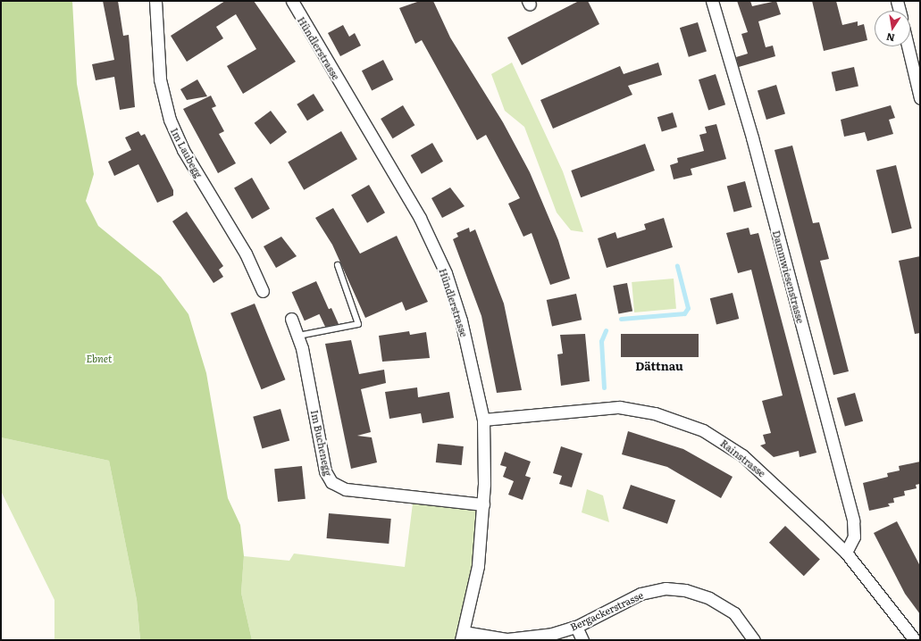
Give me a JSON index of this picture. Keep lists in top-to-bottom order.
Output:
{
  "streets": {
    "street": [
      "Hündlerstrasse",
      "Im Laubegg",
      "Dammwiesenstrasse",
      "Im Buchenegg",
      "Rainstrasse",
      "Bergackerstrasse"
    ]
  },
  "crossings": [
    ["Hündlerstrasse", "Im Buchenegg"],
    ["Hündlerstrasse", "Rainstrasse"],
    ["Hündlerstrasse", "Bergackerstrasse"],
    ["Dammwiesenstrasse", "Rainstrasse"]
  ],
  "districts": ["Dättnau"],
  "parks": ["Ebnet"],
  "north": "bottom"
}
